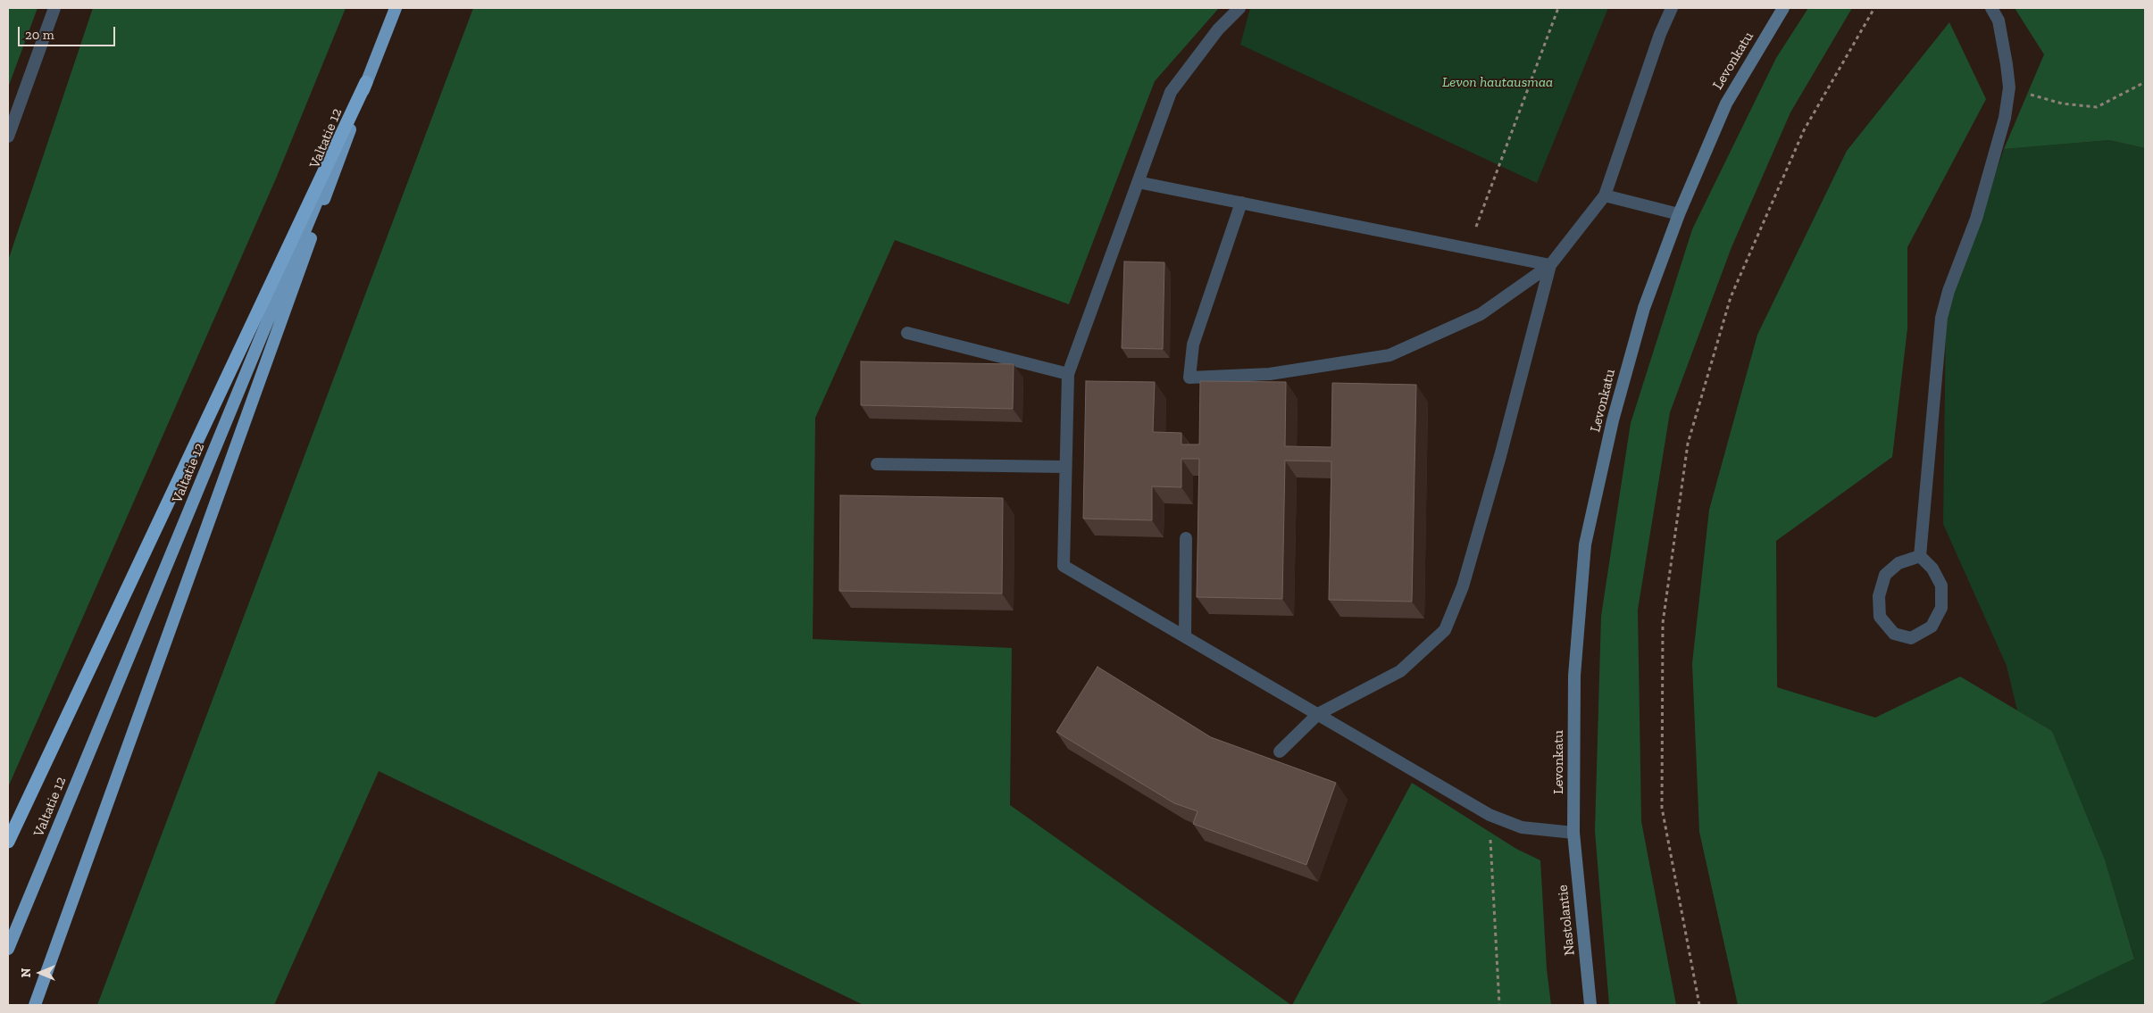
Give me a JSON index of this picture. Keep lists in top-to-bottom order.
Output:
{
  "streets": {
    "highway": ["Valtatie 12"],
    "main road": ["Levonkatu", "Nastolantie"]
  },
  "crossings": [
    ["Levonkatu", "Nastolantie"]
  ],
  "parks": ["Levon hautausmaa"],
  "scale_bar": "20 m",
  "north": "left"
}
